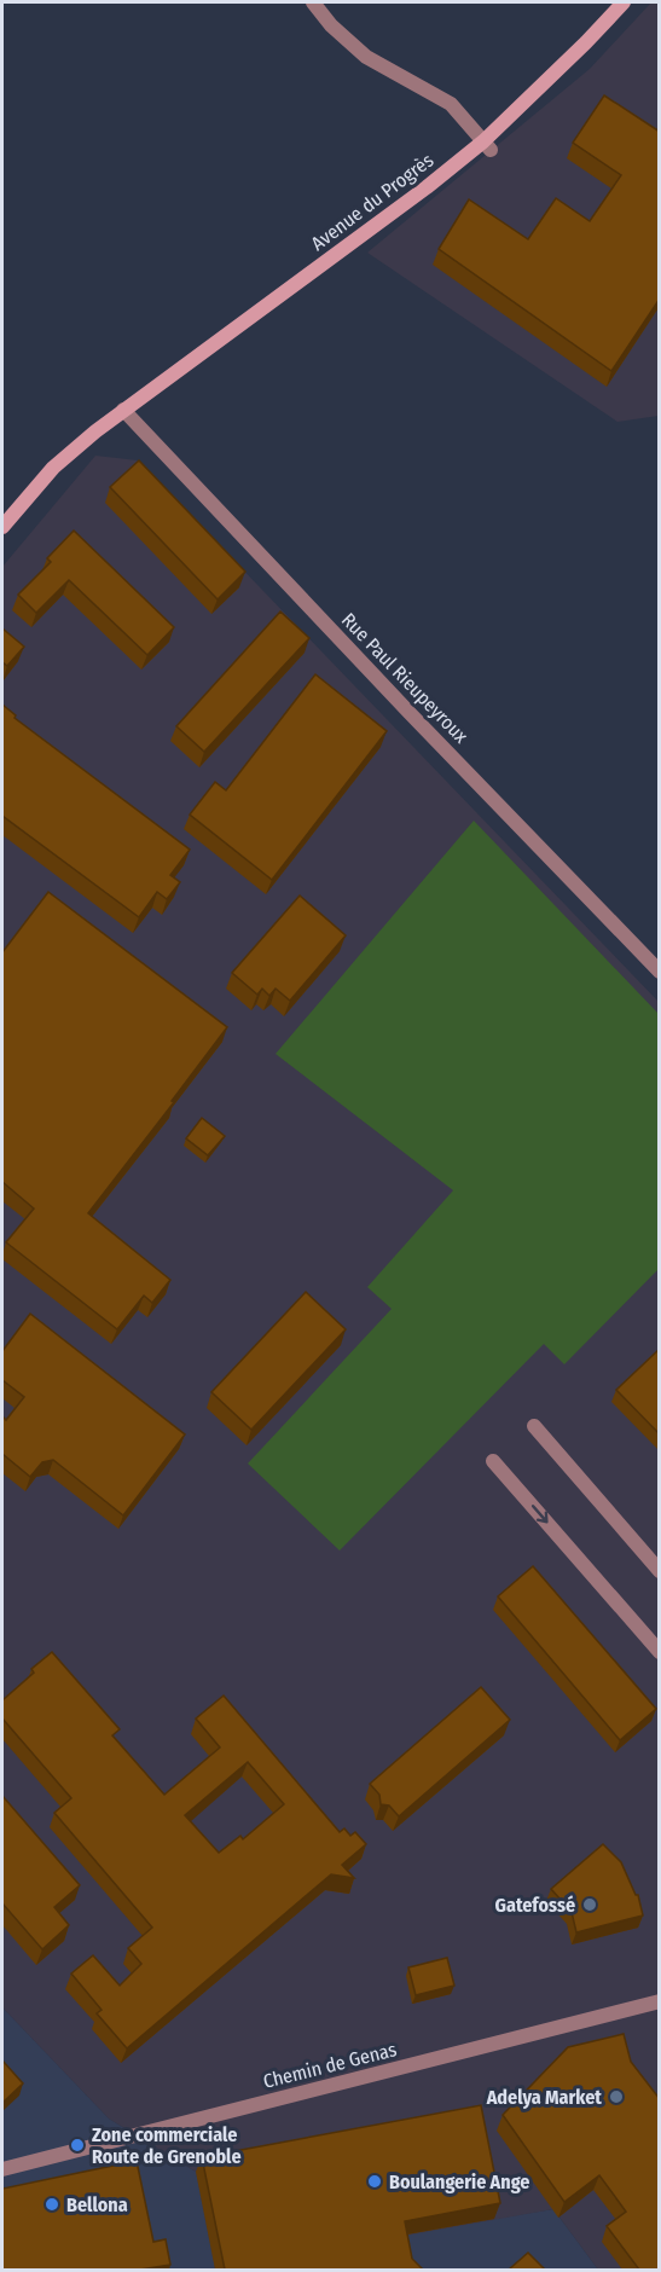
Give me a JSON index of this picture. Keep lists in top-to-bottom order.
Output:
{
  "streets": {
    "street": ["Avenue du Progrès", "Rue Paul Rieupeyroux", "Chemin de Genas"]
  },
  "crossings": [
    ["Avenue du Progrès", "Rue Paul Rieupeyroux"]
  ],
  "places": [
    "Gatefossé",
    "Adelya Market",
    "Zone commerciale Route de Grenoble",
    "Boulangerie Ange",
    "Bellona"
  ]
}
